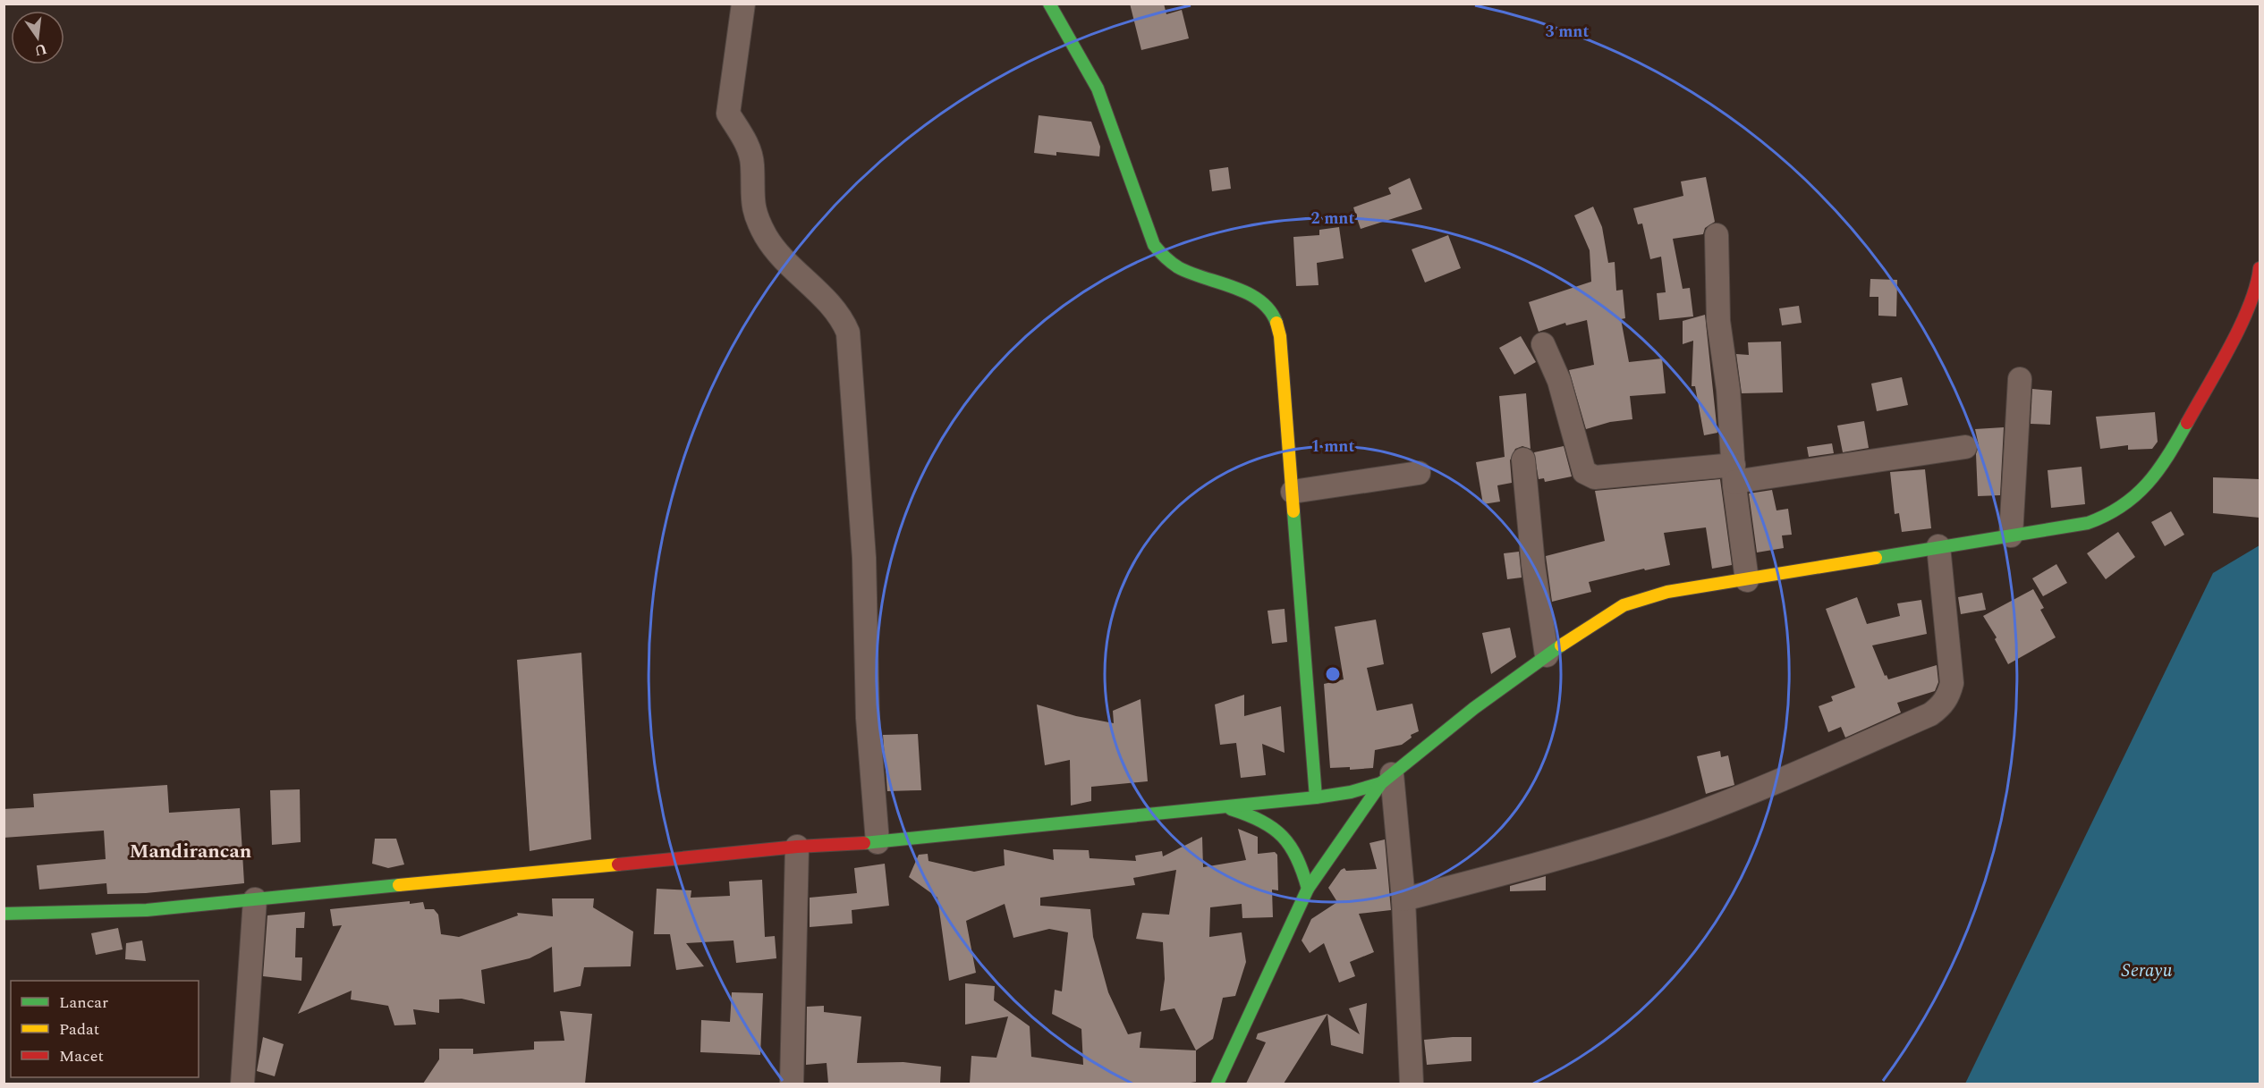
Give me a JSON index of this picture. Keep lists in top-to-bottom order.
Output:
{
  "districts": ["Mandirancan"],
  "water": ["Serayu"],
  "legend": ["Lancar", "Padat", "Macet"],
  "north": "bottom",
  "rings": ["3 mnt", "2 mnt", "1 mnt"]
}
